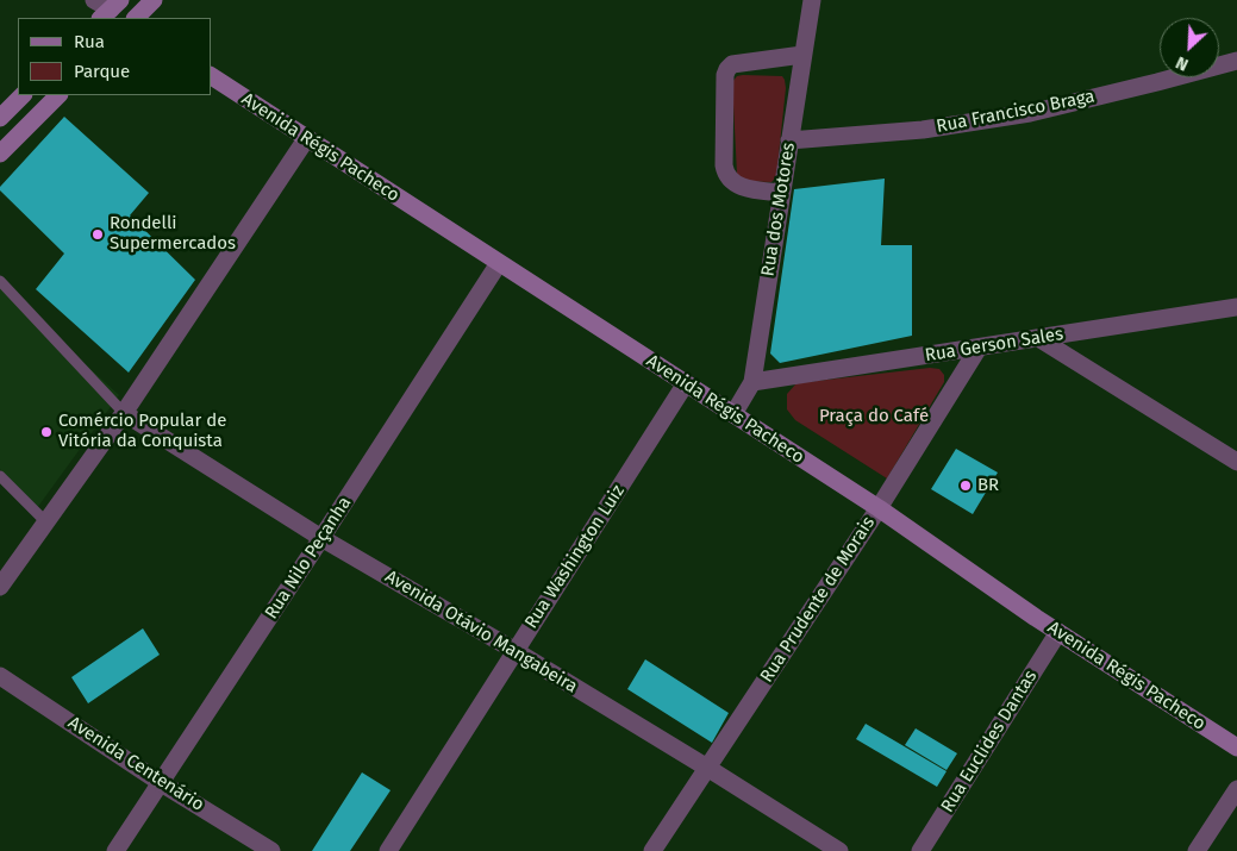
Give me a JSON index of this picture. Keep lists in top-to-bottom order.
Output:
{
  "streets": {
    "main road": ["Avenida Régis Pacheco"],
    "street": [
      "Rua Francisco Braga",
      "Rua dos Motores",
      "Rua Gerson Sales",
      "Rua Washington Luiz",
      "Rua Nilo Peçanha",
      "Rua Prudente de Morais",
      "Avenida Otávio Mangabeira",
      "Rua Euclides Dantas",
      "Avenida Centenário"
    ]
  },
  "crossings": [
    ["Rua Francisco Braga", "Rua dos Motores"],
    ["Avenida Régis Pacheco", "Rua dos Motores"],
    ["Avenida Régis Pacheco", "Rua Washington Luiz"],
    ["Avenida Régis Pacheco", "Rua Nilo Peçanha"],
    ["Avenida Régis Pacheco", "Rua Prudente de Morais"],
    ["Avenida Régis Pacheco", "Rua Euclides Dantas"],
    ["Rua dos Motores", "Rua Gerson Sales"],
    ["Rua Gerson Sales", "Rua Prudente de Morais"],
    ["Rua Washington Luiz", "Avenida Otávio Mangabeira"],
    ["Rua Nilo Peçanha", "Avenida Otávio Mangabeira"],
    ["Rua Nilo Peçanha", "Avenida Centenário"],
    ["Rua Prudente de Morais", "Avenida Otávio Mangabeira"]
  ],
  "parks": ["Praça do Café"],
  "places": ["Rondelli Supermercados", "Comércio Popular de Vitória da Conquista", "BR"],
  "legend": ["Rua", "Parque"],
  "north": "bottom left"
}
